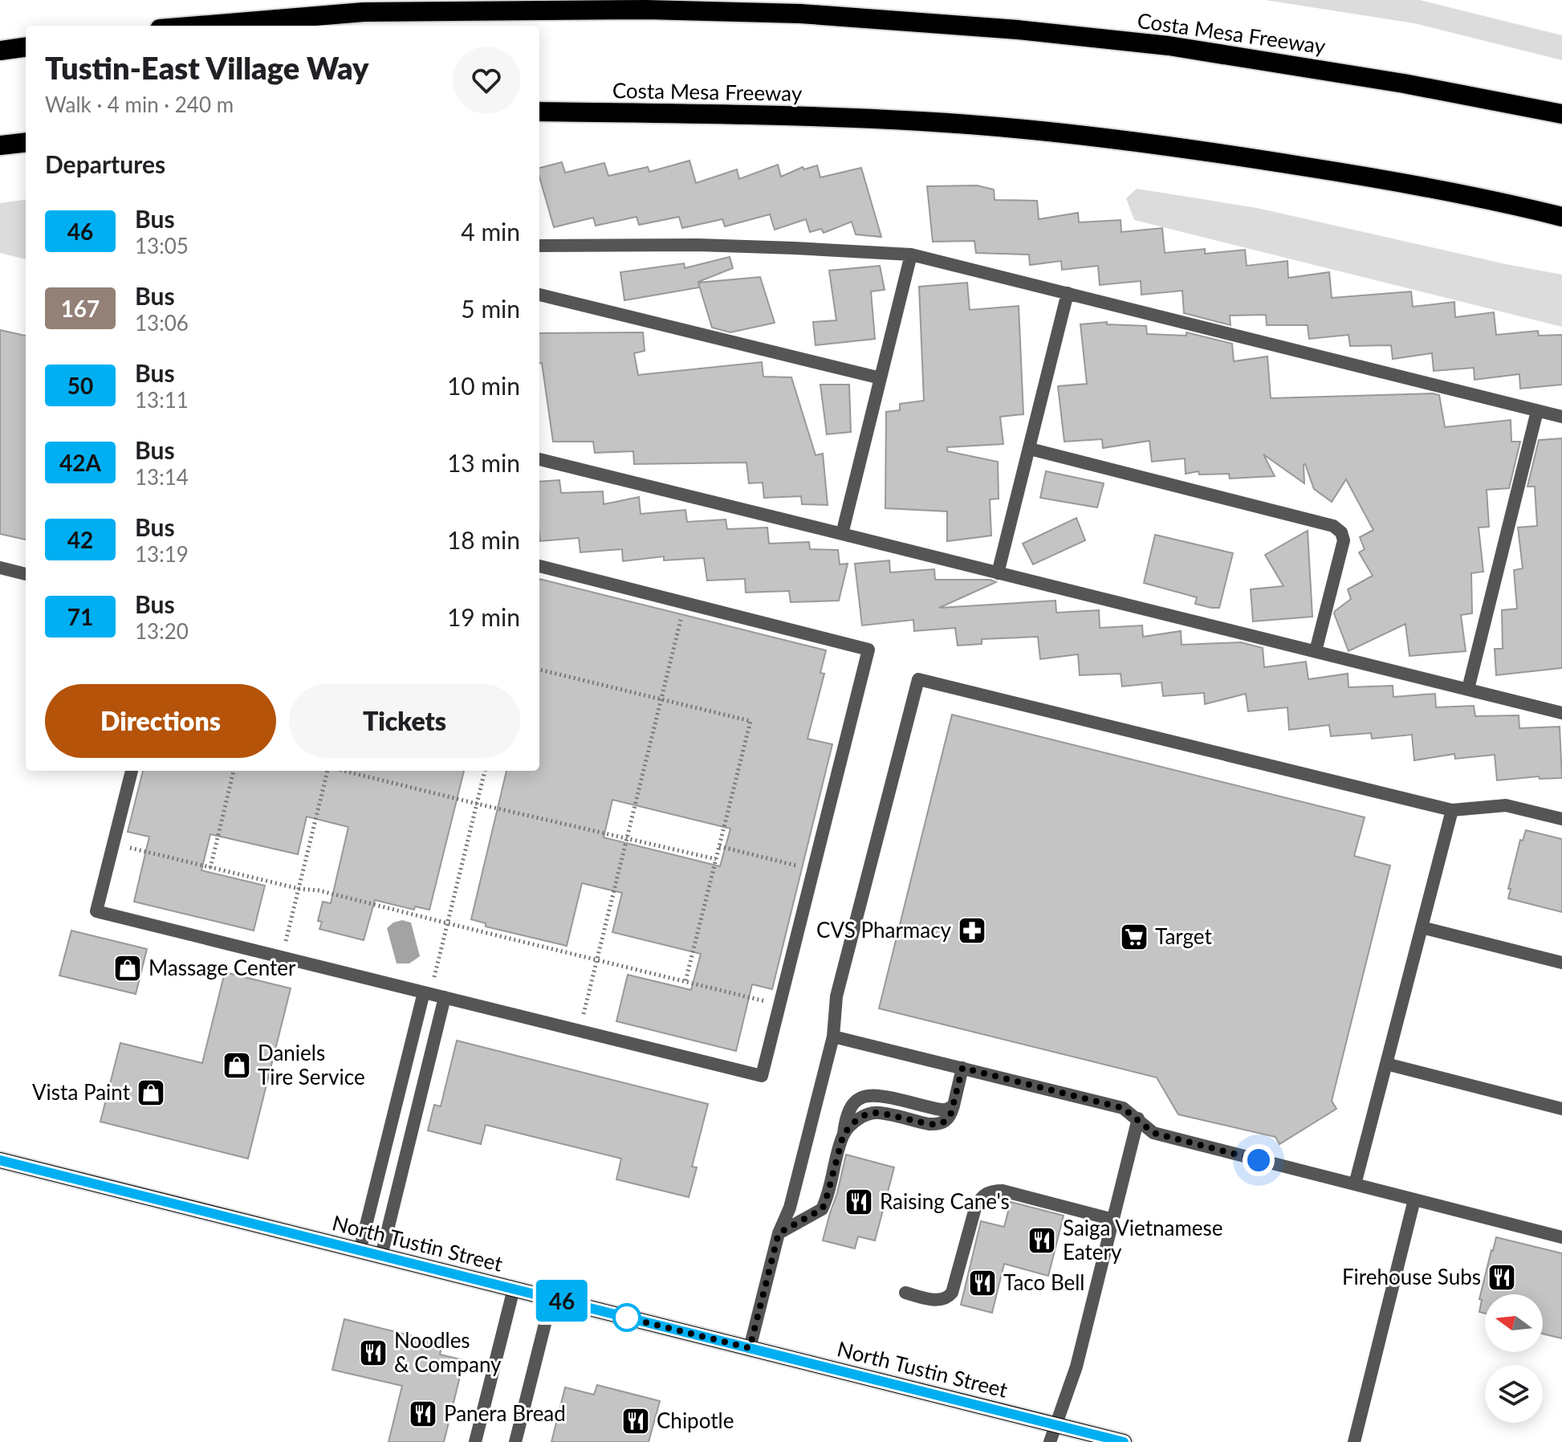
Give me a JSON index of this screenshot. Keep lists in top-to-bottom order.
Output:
{
  "streets": {
    "highway": ["Costa Mesa Freeway"],
    "main road": ["North Tustin Street"]
  },
  "places": {
    "pharmacy": ["CVS Pharmacy"],
    "supermarket": ["Target"],
    "shop": ["Massage Center", "Daniels Tire Service", "Vista Paint"],
    "restaurant": [
      "Raising Cane's",
      "Saiga Vietnamese Eatery",
      "Firehouse Subs",
      "Taco Bell",
      "Noodles & Company",
      "Panera Bread",
      "Chipotle"
    ]
  },
  "lines": ["bus line 46"],
  "north": "left",
  "page": {
    "on_map": "46",
    "heading": [
      ["Tustin-East Village Way", "Walk · 4 min · 240 m"],
      "Departures"
    ],
    "list": [
      {
        "mark": "46",
        "name": "Bus",
        "note": "13:05",
        "value": "4 min"
      },
      {
        "mark": "167",
        "name": "Bus",
        "note": "13:06",
        "value": "5 min"
      },
      {
        "mark": "50",
        "name": "Bus",
        "note": "13:11",
        "value": "10 min"
      },
      {
        "mark": "42A",
        "name": "Bus",
        "note": "13:14",
        "value": "13 min"
      },
      {
        "mark": "42",
        "name": "Bus",
        "note": "13:19",
        "value": "18 min"
      },
      {
        "mark": "71",
        "name": "Bus",
        "note": "13:20",
        "value": "19 min"
      }
    ],
    "buttons": ["Directions", "Tickets"]
  }
}
